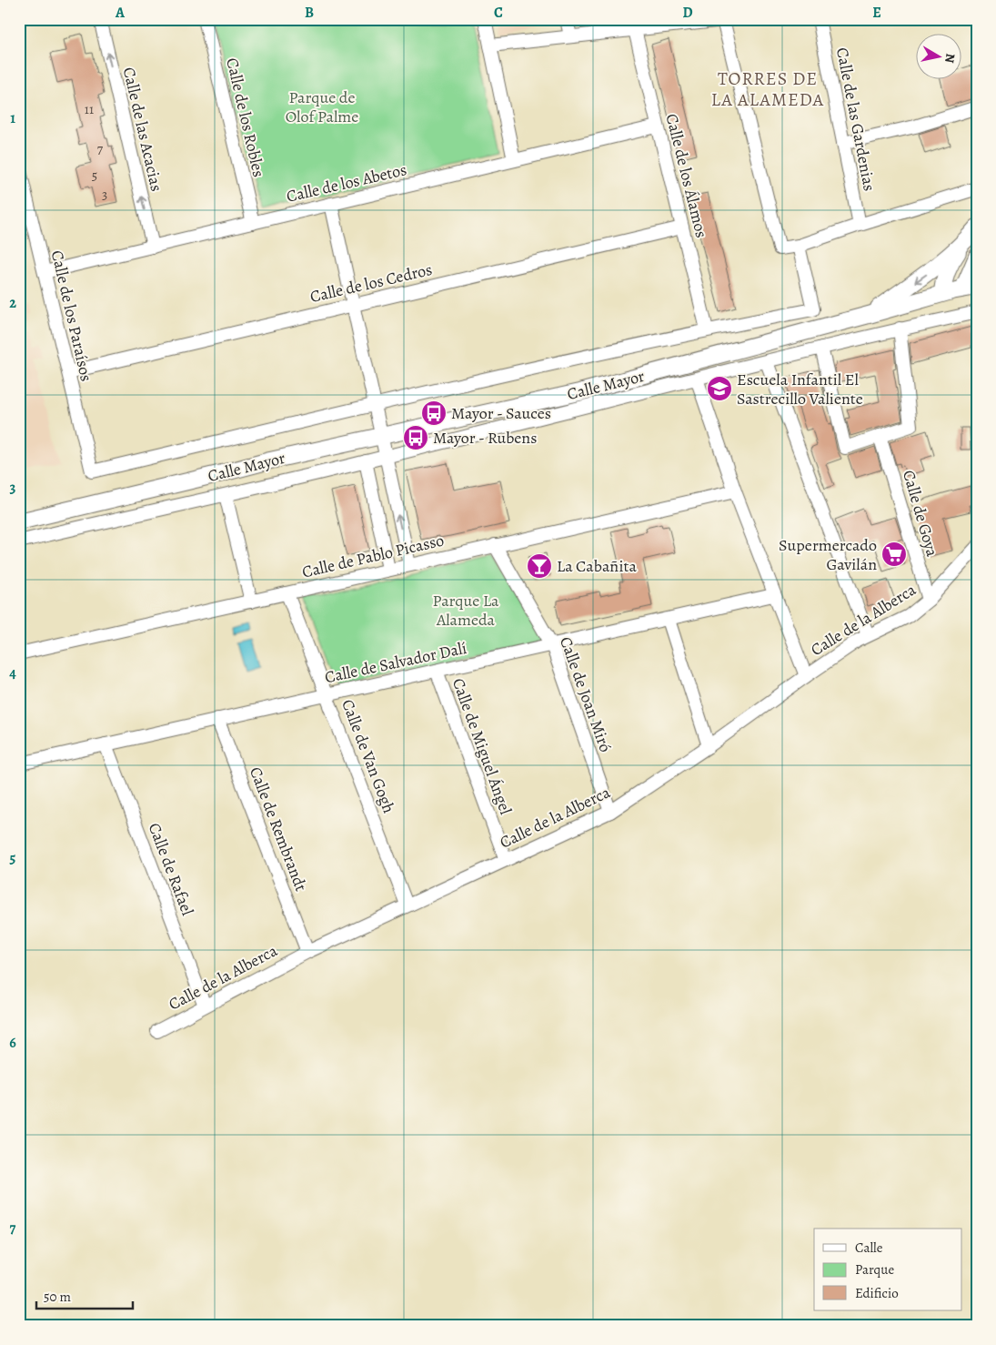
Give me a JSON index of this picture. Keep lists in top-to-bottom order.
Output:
{
  "streets": {
    "street": [
      "Calle de los Robles",
      "Calle de las Gardenias",
      "Calle de las Acacias",
      "Calle de los Álamos",
      "Calle de los Abetos",
      "Calle de los Cedros",
      "Calle de los Paraísos",
      "Calle Mayor",
      "Calle de Goya",
      "Calle de Pablo Picasso",
      "Calle de la Alberca",
      "Calle de Salvador Dalí",
      "Calle de Joan Miró",
      "Calle de Miguel Ángel",
      "Calle de Van Gogh",
      "Calle de Rembrandt",
      "Calle de Rafael"
    ]
  },
  "crossings": [
    ["Calle de los Robles", "Calle de los Abetos"],
    ["Calle de las Acacias", "Calle de los Abetos"],
    ["Calle de los Álamos", "Calle de los Abetos"],
    ["Calle de los Álamos", "Calle de los Cedros"],
    ["Calle de los Álamos", "Calle Mayor"],
    ["Calle de los Abetos", "Calle de los Paraísos"],
    ["Calle de los Cedros", "Calle de los Paraísos"],
    ["Calle de los Paraísos", "Calle Mayor"],
    ["Calle de Goya", "Calle de la Alberca"],
    ["Calle de Pablo Picasso", "Calle de Joan Miró"],
    ["Calle de Pablo Picasso", "Calle de Van Gogh"],
    ["Calle de la Alberca", "Calle de Joan Miró"],
    ["Calle de la Alberca", "Calle de Miguel Ángel"],
    ["Calle de la Alberca", "Calle de Van Gogh"],
    ["Calle de la Alberca", "Calle de Rembrandt"],
    ["Calle de la Alberca", "Calle de Rafael"],
    ["Calle de Salvador Dalí", "Calle de Joan Miró"],
    ["Calle de Salvador Dalí", "Calle de Miguel Ángel"],
    ["Calle de Salvador Dalí", "Calle de Van Gogh"],
    ["Calle de Salvador Dalí", "Calle de Rembrandt"],
    ["Calle de Salvador Dalí", "Calle de Rafael"]
  ],
  "one_way": ["Calle de las Acacias"],
  "districts": ["TORRES DE LA ALAMEDA"],
  "parks": ["Parque de Olof Palme", "Parque La Alameda"],
  "places": {
    "school or university": ["Escuela Infantil El Sastrecillo Valiente"],
    "bus stop": ["Mayor - Sauces", "Mayor - Rubens"],
    "supermarket": ["Supermercado Gavilán"],
    "bar": ["La Cabañita"]
  },
  "house_numbers": [
    "11",
    "7",
    "5",
    "3"
  ],
  "legend": ["Calle", "Parque", "Edificio"],
  "scale_bar": "50 m",
  "north": "right",
  "grid": {
    "columns": [
      "A",
      "B",
      "C",
      "D",
      "E"
    ],
    "rows": [
      "1",
      "2",
      "3",
      "4",
      "5",
      "6",
      "7"
    ]
  }
}
